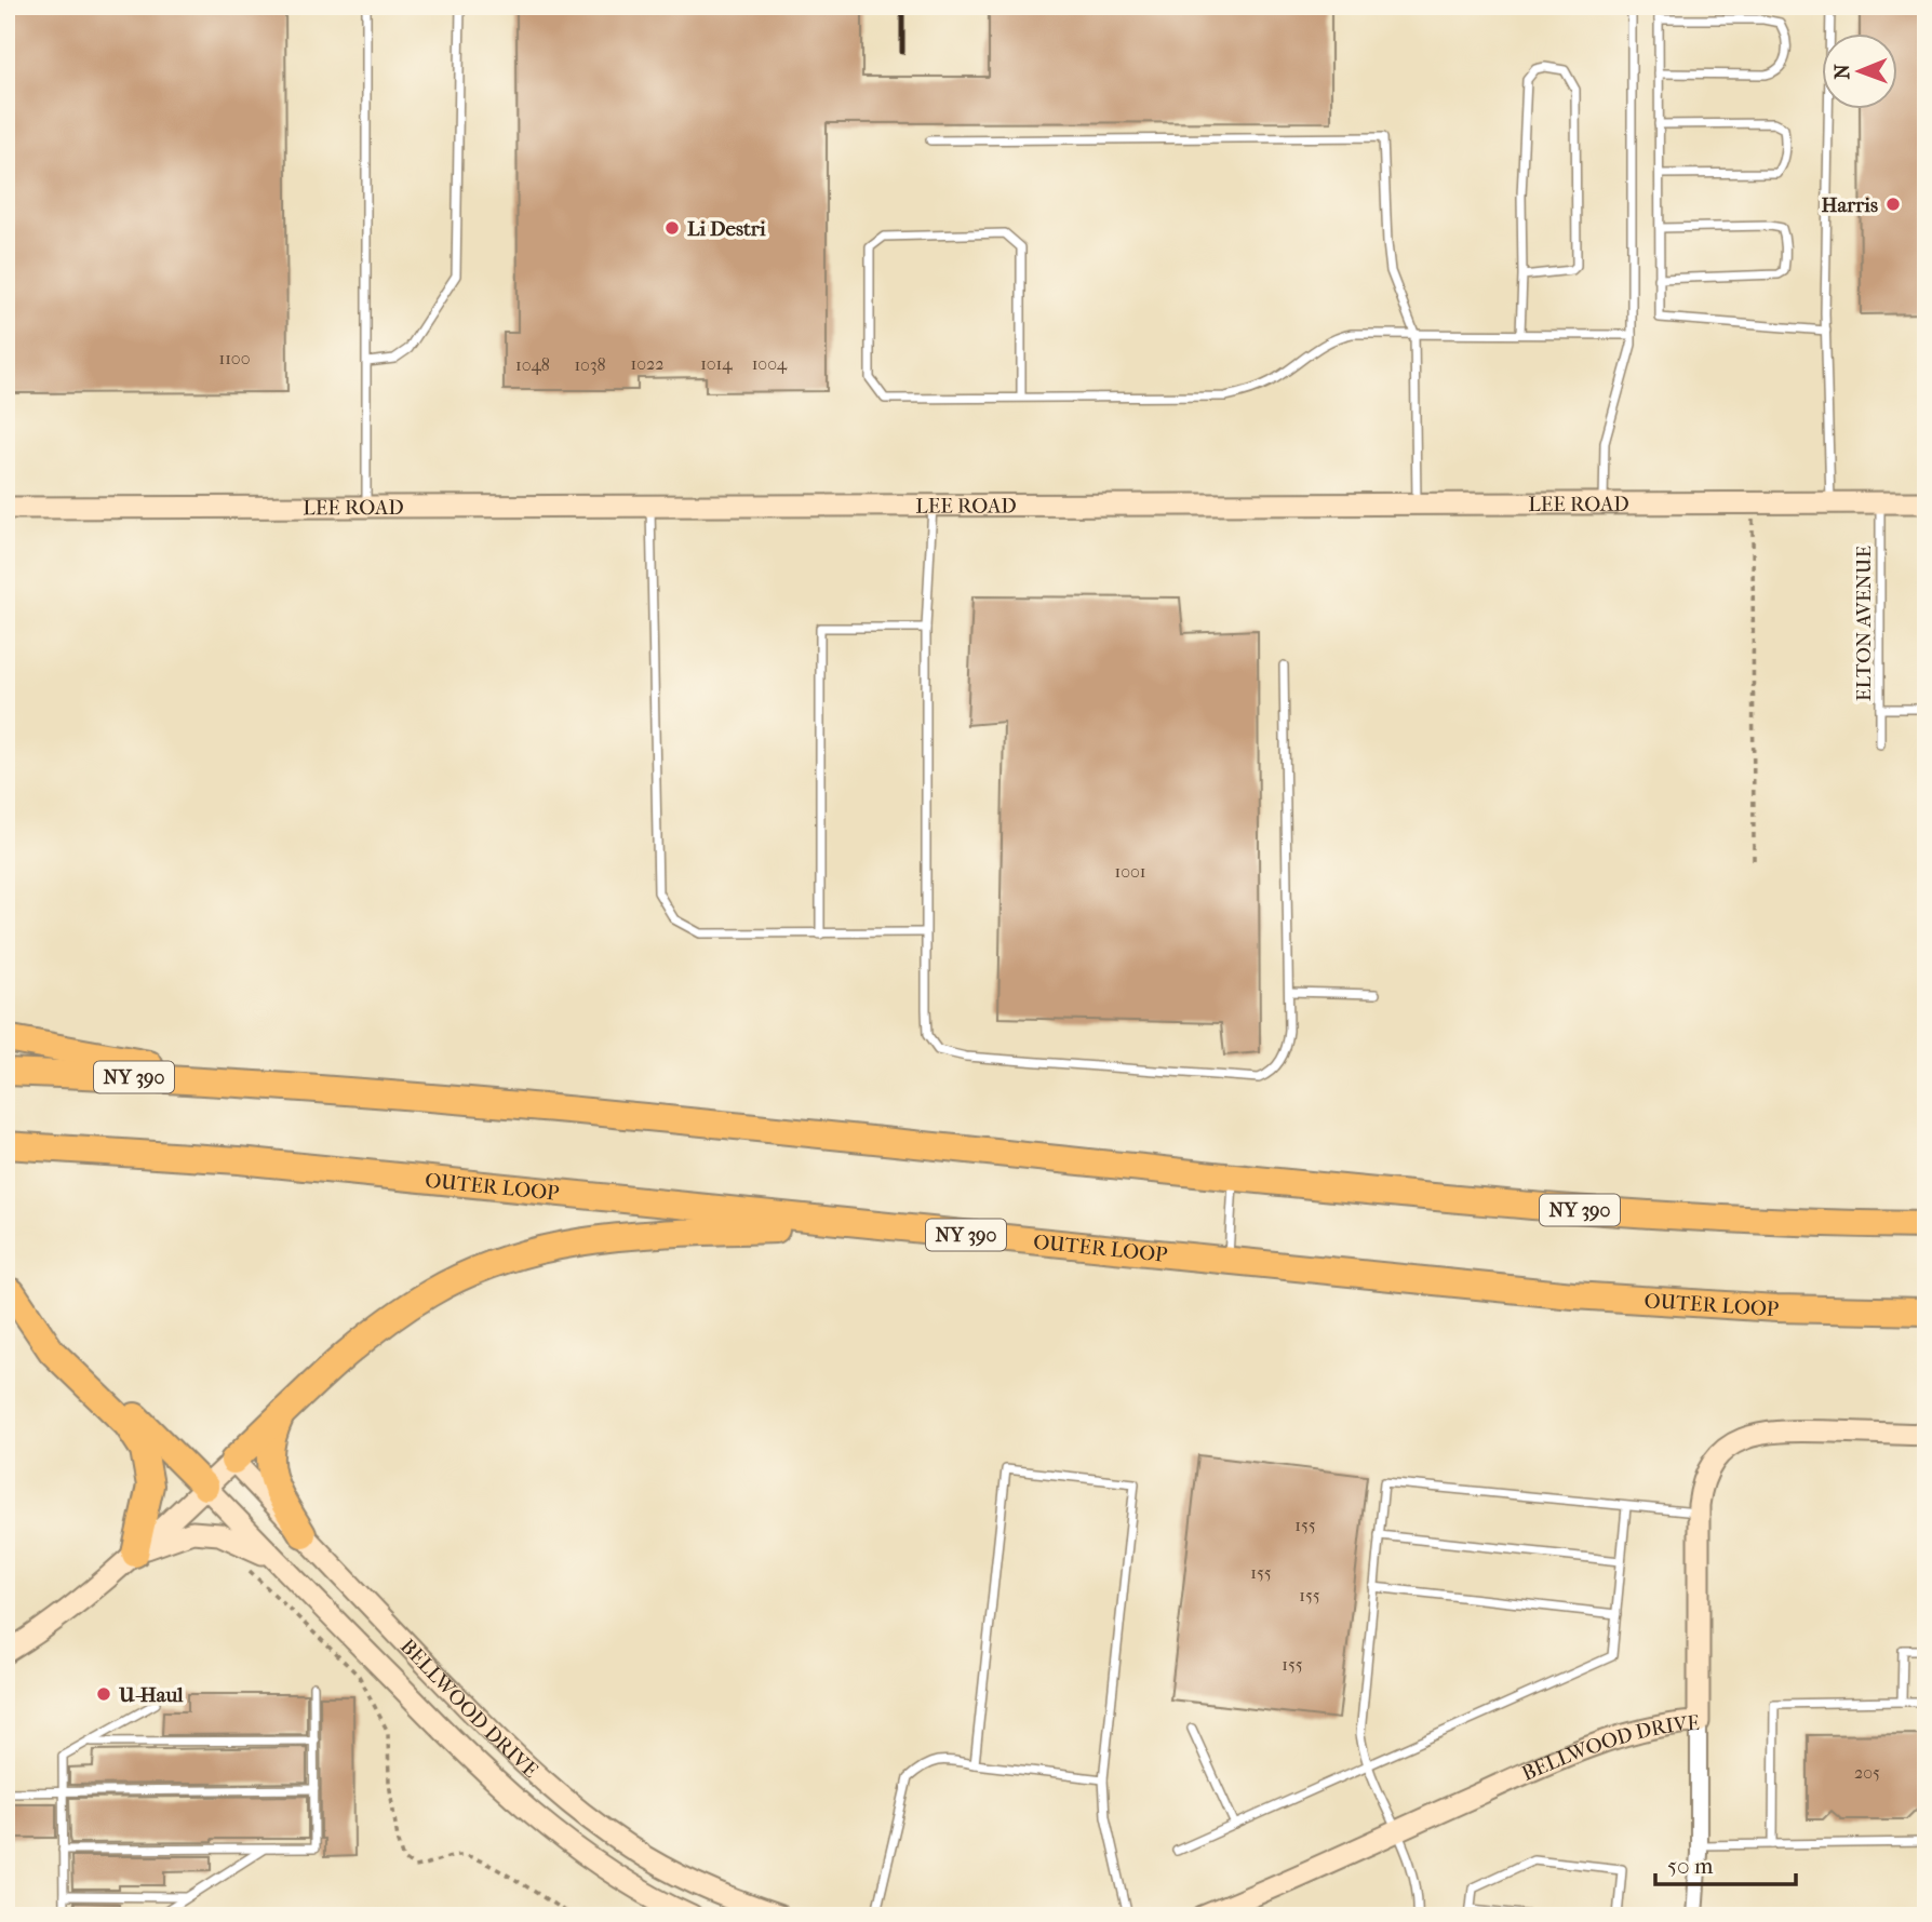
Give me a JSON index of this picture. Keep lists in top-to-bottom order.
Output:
{
  "streets": {
    "highway": ["NY 390", "OUTER LOOP"],
    "street": ["LEE ROAD", "BELLWOOD DRIVE"],
    "lane": ["ELTON AVENUE"]
  },
  "crossings": [
    ["LEE ROAD", "ELTON AVENUE"]
  ],
  "places": ["Harris", "Li Destri", "U-Haul"],
  "house_numbers": [
    "1100",
    "1022",
    "1014",
    "1004",
    "1048",
    "1038",
    "1001",
    "155",
    "155",
    "155",
    "155",
    "205"
  ],
  "scale_bar": "50 m",
  "north": "left"
}
